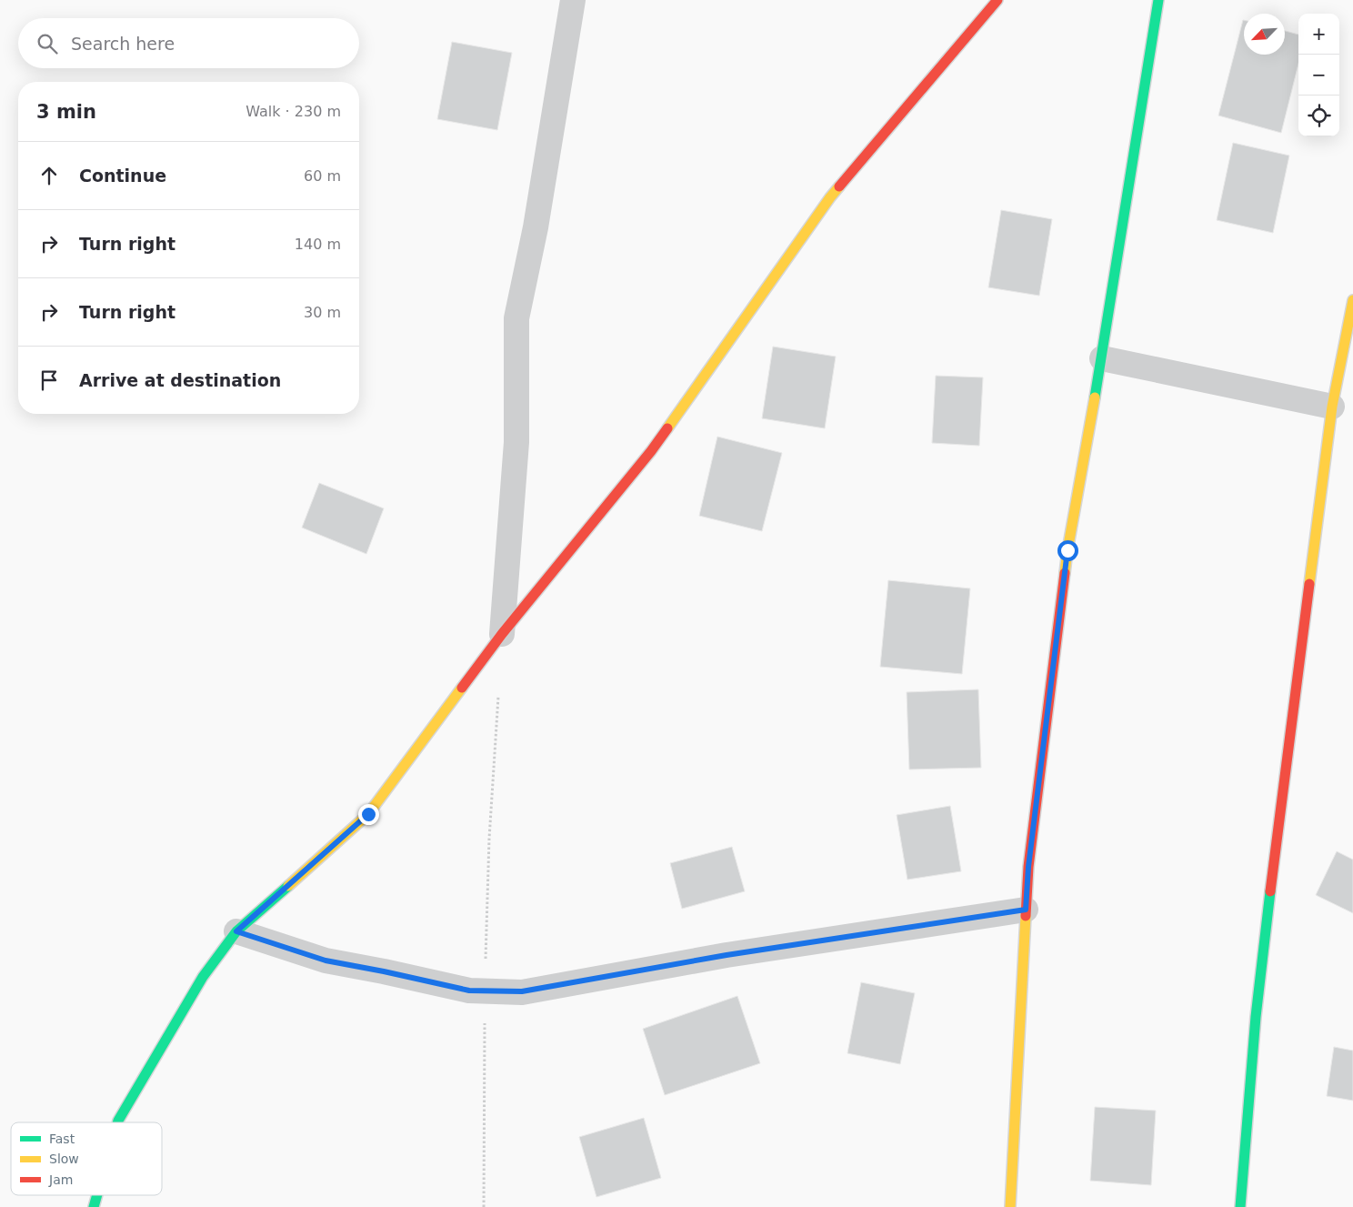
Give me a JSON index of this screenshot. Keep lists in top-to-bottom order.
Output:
{
  "legend": ["Fast", "Slow", "Jam"],
  "north": "bottom left",
  "page": {
    "map_buttons": ["+", "−"],
    "search": "Search here",
    "heading": ["3 min", "Walk · 230 m"],
    "list": [
      ["Continue", "60 m"],
      ["Turn right", "140 m"],
      ["Turn right", "30 m"],
      "Arrive at destination"
    ]
  }
}
